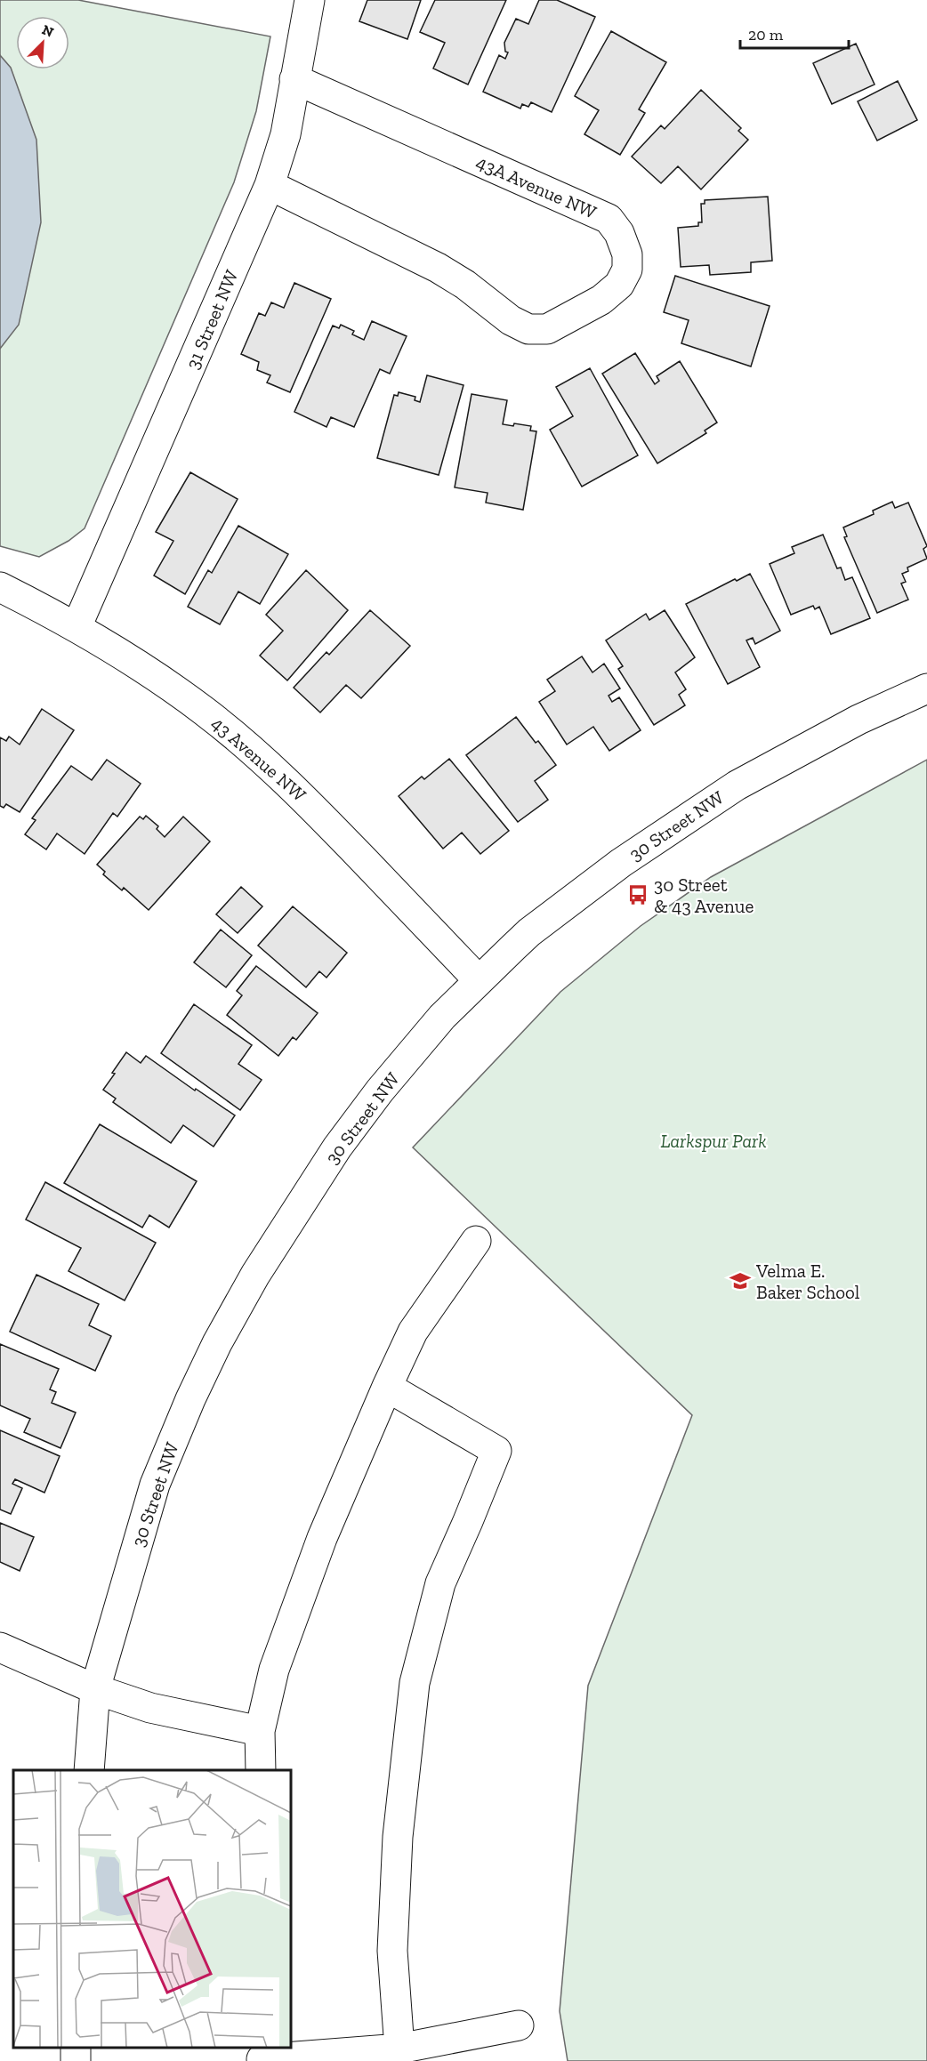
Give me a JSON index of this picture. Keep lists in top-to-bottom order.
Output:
{
  "streets": {
    "street": [
      "43A Avenue NW",
      "31 Street NW",
      "43 Avenue NW",
      "30 Street NW"
    ]
  },
  "crossings": [
    ["43A Avenue NW", "31 Street NW"],
    ["31 Street NW", "43 Avenue NW"],
    ["43 Avenue NW", "30 Street NW"]
  ],
  "parks": ["Larkspur Park"],
  "places": {
    "bus stop": ["30 Street & 43 Avenue"],
    "school or university": ["Velma E. Baker School"]
  },
  "scale_bar": "20 m",
  "north": "top right"
}
